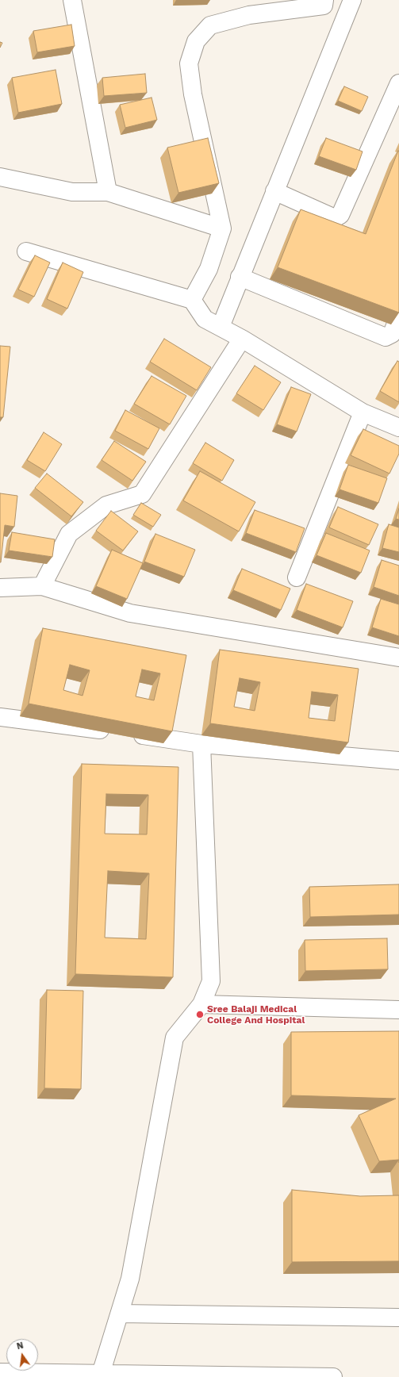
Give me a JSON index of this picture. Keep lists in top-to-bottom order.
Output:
{
  "places": ["Sree Balaji Medical College And Hospital"],
  "north": "top"
}
